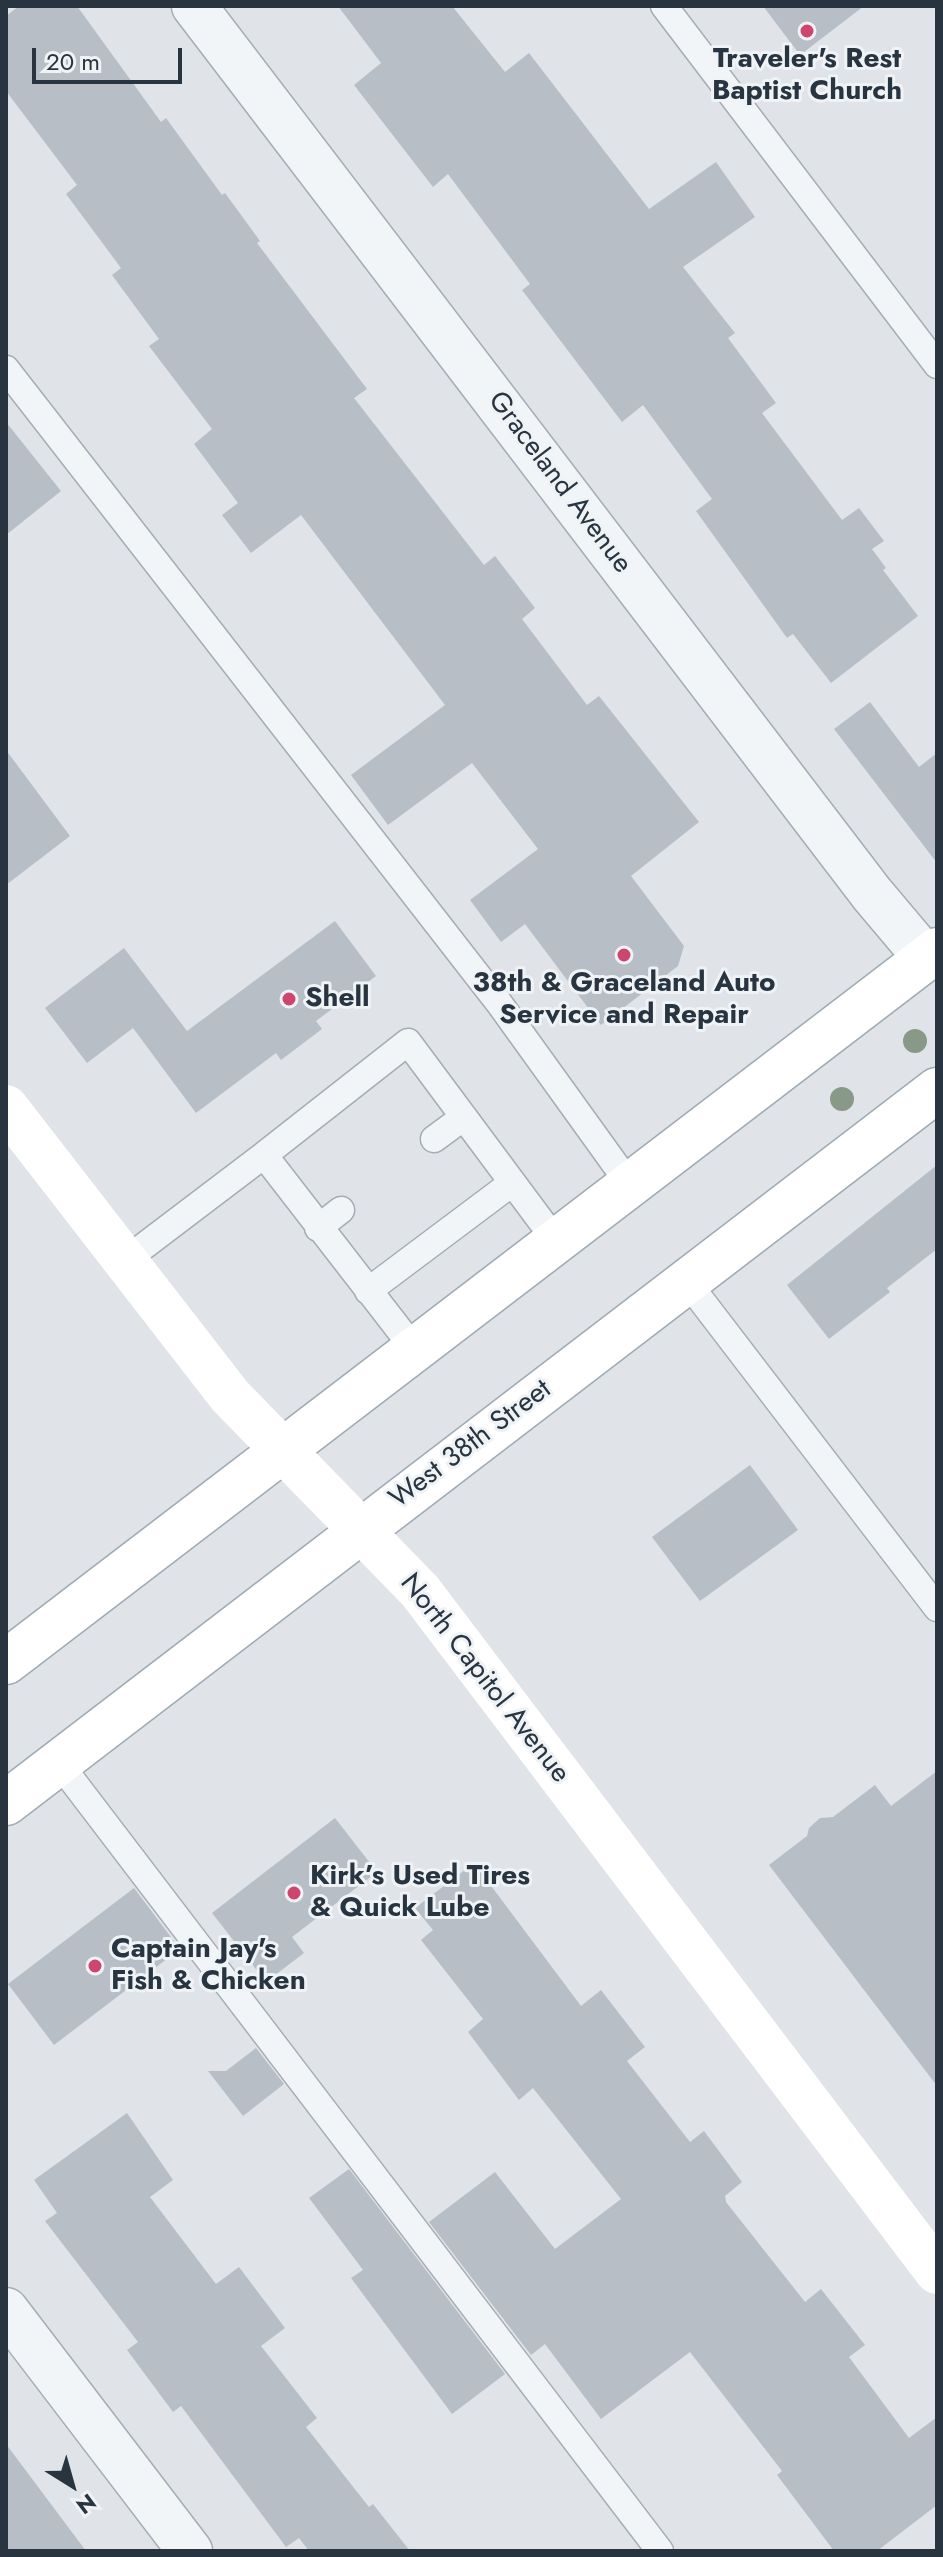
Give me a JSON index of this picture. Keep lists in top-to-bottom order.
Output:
{
  "streets": {
    "main road": ["West 38th Street", "North Capitol Avenue"],
    "street": ["Graceland Avenue"]
  },
  "crossings": [
    ["West 38th Street", "North Capitol Avenue"]
  ],
  "places": [
    "Traveler's Rest Baptist Church",
    "38th & Graceland Auto Service and Repair",
    "Shell",
    "Kirk’s Used Tires & Quick Lube",
    "Captain Jay's Fish & Chicken"
  ],
  "scale_bar": "20 m",
  "north": "bottom right"
}
